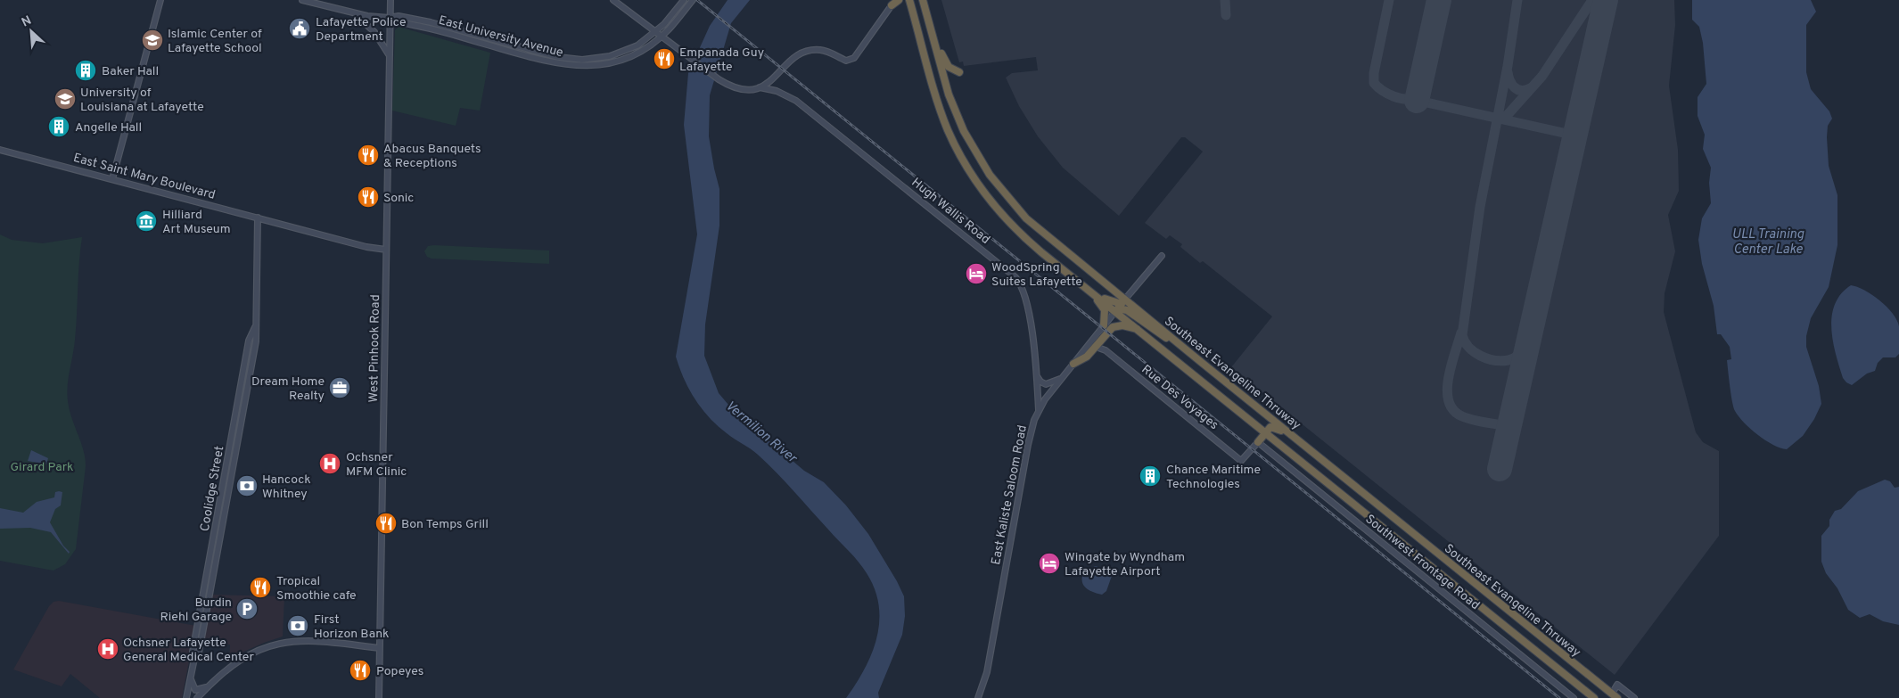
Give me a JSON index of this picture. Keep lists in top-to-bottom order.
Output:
{
  "streets": {
    "highway": ["Southeast Evangeline Thruway"],
    "main road": [
      "East University Avenue",
      "East Saint Mary Boulevard",
      "Hugh Wallis Road",
      "West Pinhook Road",
      "Rue Des Voyages",
      "Coolidge Street",
      "East Kaliste Saloom Road",
      "Southwest Frontage Road"
    ]
  },
  "crossings": [
    ["East University Avenue", "Hugh Wallis Road"],
    ["East University Avenue", "West Pinhook Road"],
    ["East Saint Mary Boulevard", "West Pinhook Road"],
    ["East Saint Mary Boulevard", "Coolidge Street"],
    ["Hugh Wallis Road", "East Kaliste Saloom Road"],
    ["Southeast Evangeline Thruway", "East Kaliste Saloom Road"],
    ["Rue Des Voyages", "Southwest Frontage Road"]
  ],
  "water": ["ULL Training Center Lake", "Vermilion River"],
  "parks": ["Girard Park"],
  "places": {
    "public building": ["Lafayette Police Department"],
    "school or university": ["Islamic Center of Lafayette School", "University of Louisiana at Lafayette"],
    "restaurant": [
      "Empanada Guy Lafayette",
      "Abacus Banquets & Receptions",
      "Sonic",
      "Bon Temps Grill",
      "Tropical Smoothie cafe",
      "Popeyes"
    ],
    "building": ["Baker Hall", "Angelle Hall", "Chance Maritime Technologies"],
    "museum": ["Hilliard Art Museum"],
    "hotel": ["WoodSpring Suites Lafayette", "Wingate by Wyndham Lafayette Airport"],
    "office": ["Dream Home Realty"],
    "hospital": ["Ochsner MFM Clinic", "Ochsner Lafayette General Medical Center"],
    "bank": ["Hancock Whitney", "First Horizon Bank"],
    "parking": ["Burdin Riehl Garage"]
  },
  "north": "top left"
}
